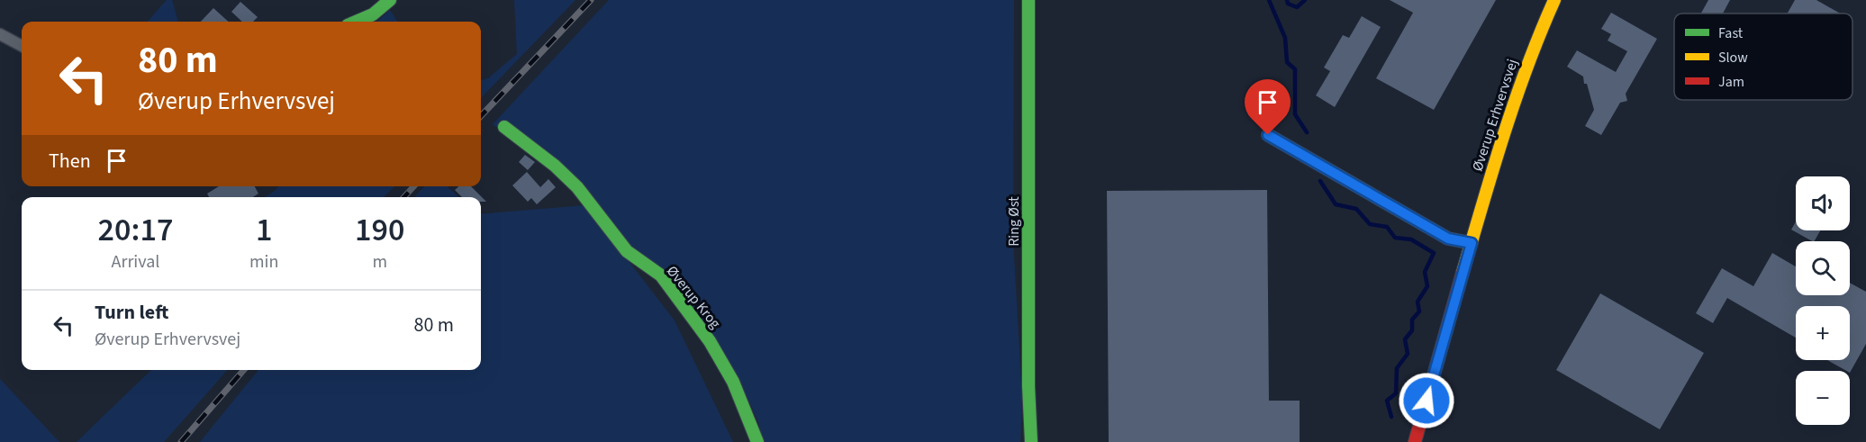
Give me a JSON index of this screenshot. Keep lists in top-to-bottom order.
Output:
{
  "streets": {
    "street": ["Øverup Erhvervsvej", "Ring Øst", "Øverup Krog"]
  },
  "legend": ["Fast", "Slow", "Jam"],
  "page": {
    "turn": ["80 m", "Øverup Erhvervsvej"],
    "then": "Then",
    "map_buttons": ["+", "−"],
    "eta": [
      "20:17",
      "Arrival",
      "1",
      "min",
      "190",
      "m"
    ],
    "list": [
      {
        "name": "Turn left",
        "note": "Øverup Erhvervsvej",
        "value": "80 m"
      }
    ]
  }
}
